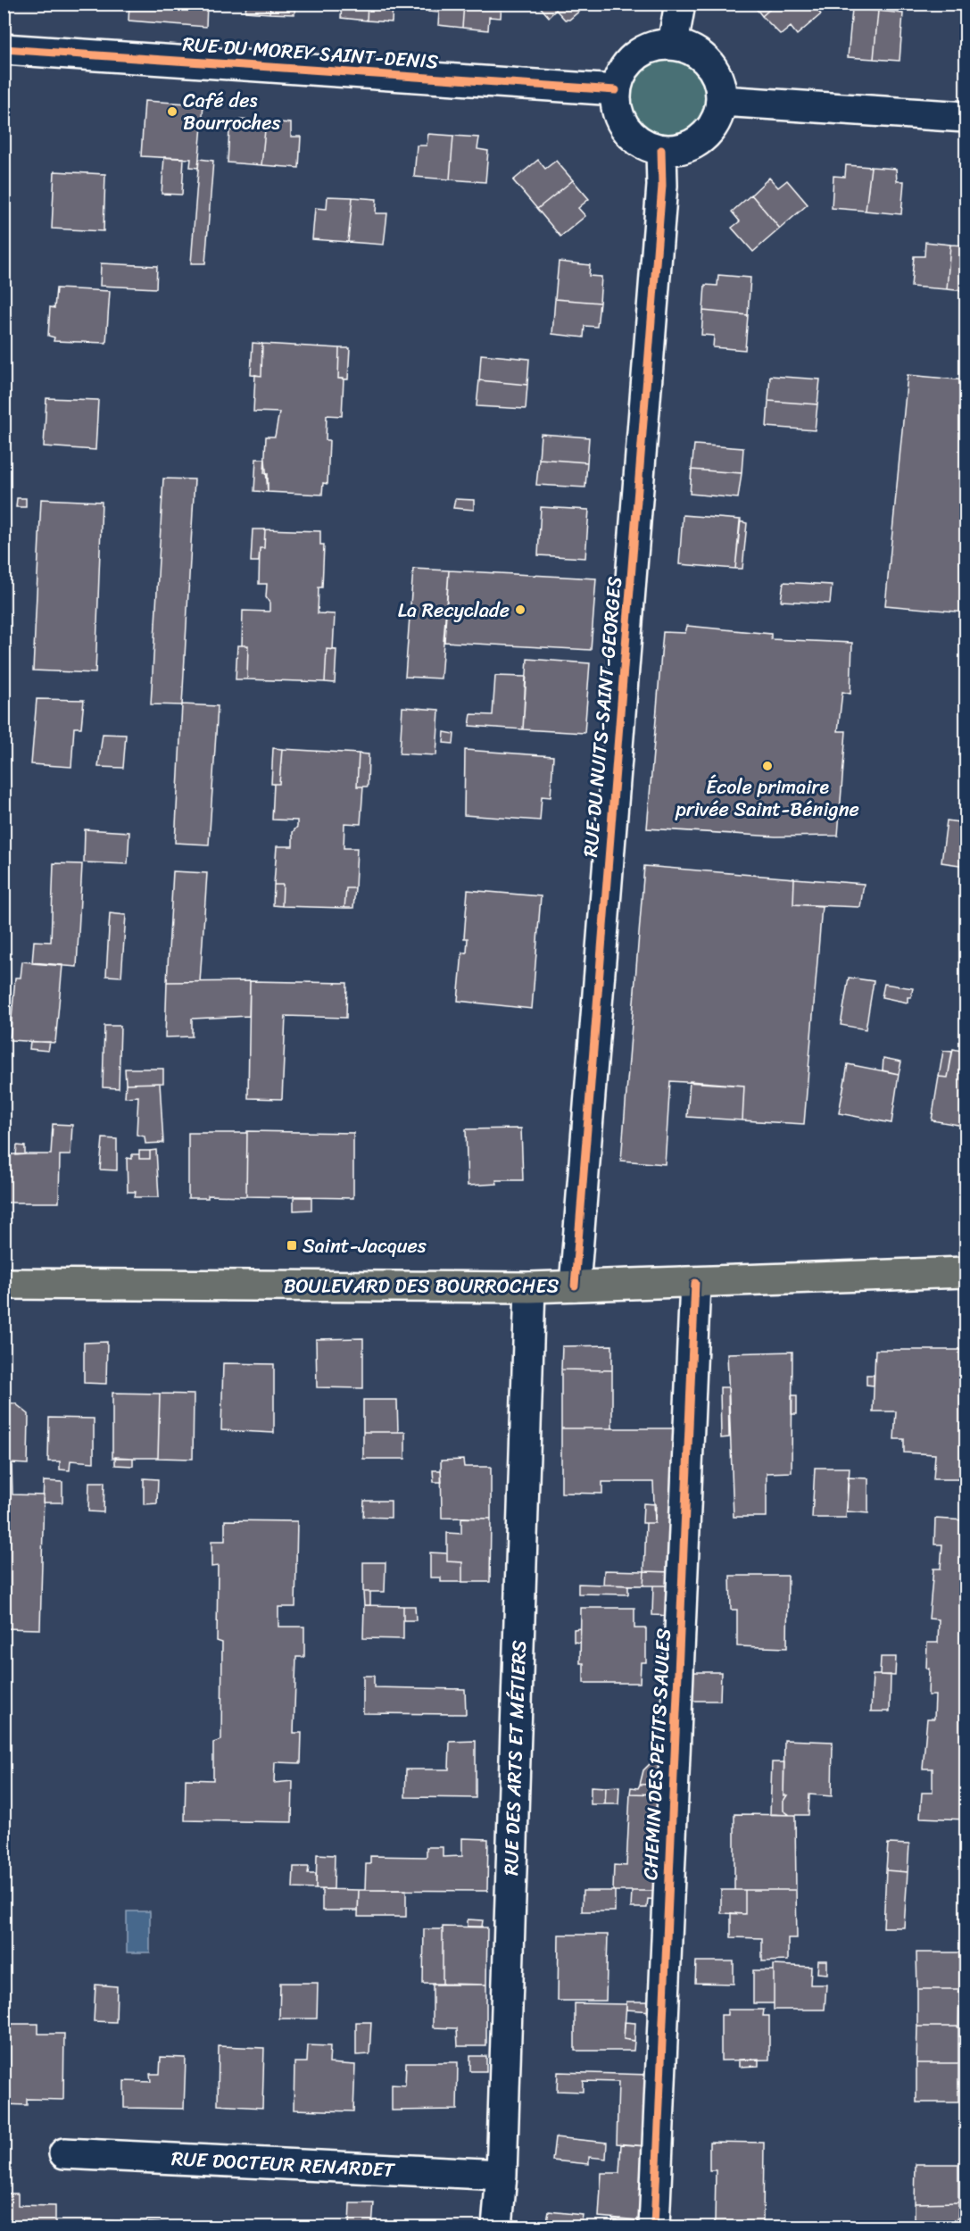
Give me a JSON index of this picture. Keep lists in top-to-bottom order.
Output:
{
  "streets": {
    "main road": ["BOULEVARD DES BOURROCHES"],
    "street": [
      "RUE DU MOREY SAINT-DENIS",
      "RUE DU NUITS-SAINT-GEORGES",
      "CHEMIN DES PETITS SAULES",
      "RUE DES ARTS ET MÉTIERS",
      "RUE DOCTEUR RENARDET"
    ]
  },
  "crossings": [
    ["RUE DU MOREY SAINT-DENIS", "RUE DU NUITS-SAINT-GEORGES"],
    ["RUE DU NUITS-SAINT-GEORGES", "BOULEVARD DES BOURROCHES"],
    ["BOULEVARD DES BOURROCHES", "CHEMIN DES PETITS SAULES"],
    ["BOULEVARD DES BOURROCHES", "RUE DES ARTS ET MÉTIERS"],
    ["RUE DES ARTS ET MÉTIERS", "RUE DOCTEUR RENARDET"]
  ],
  "places": {
    "other": ["Café des Bourroches", "La Recyclade", "École primaire privée Saint-Bénigne"],
    "transit": ["Saint-Jacques"]
  }
}
